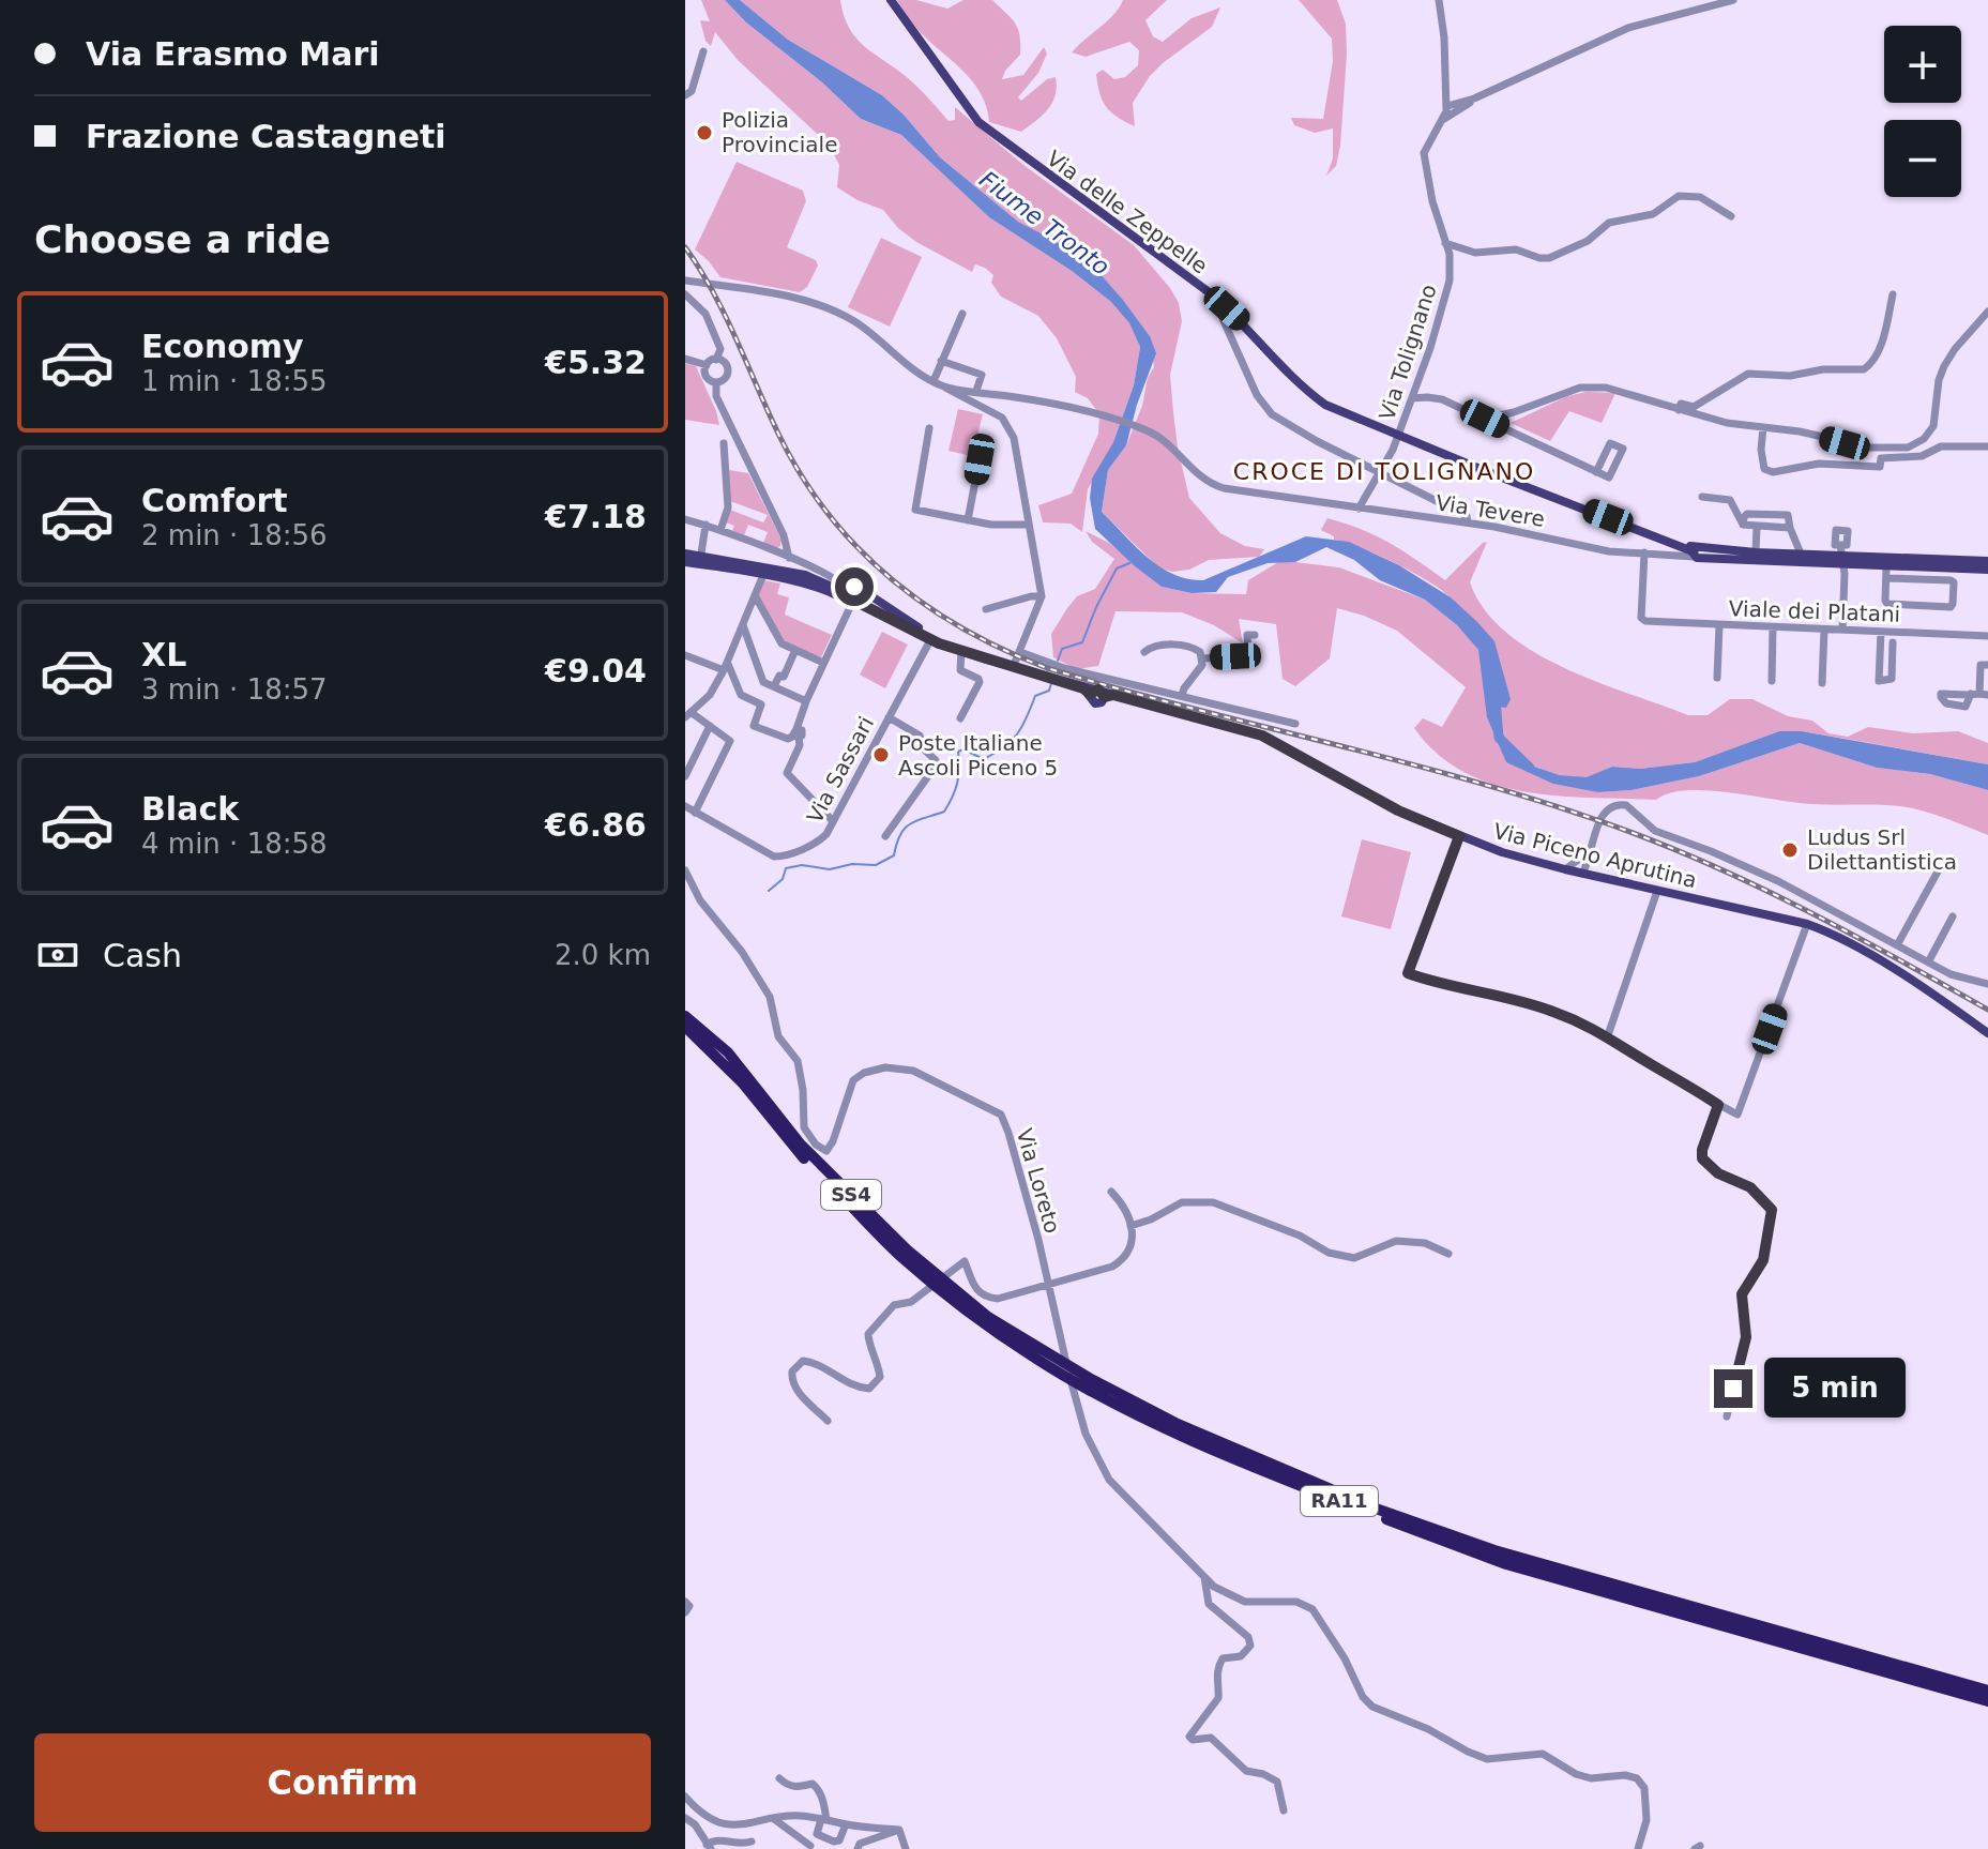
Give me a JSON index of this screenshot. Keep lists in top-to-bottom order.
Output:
{
  "streets": {
    "highway": ["SS4", "RA11"],
    "main road": ["Via delle Zeppelle", "Via Piceno Aprutina"],
    "street": [
      "Via Tolignano",
      "Via Tevere",
      "Viale dei Platani",
      "Via Sassari",
      "Via Loreto"
    ]
  },
  "crossings": [
    ["Via delle Zeppelle", "Via Tolignano"],
    ["Via delle Zeppelle", "Via Tevere"],
    ["Via Tolignano", "Via Tevere"],
    ["Via Tevere", "Viale dei Platani"],
    ["SS4", "RA11"]
  ],
  "districts": ["CROCE DI TOLIGNANO"],
  "water": ["Fiume Tronto"],
  "places": ["Polizia Provinciale", "Poste Italiane Ascoli Piceno 5", "Ludus Srl Dilettantistica"],
  "page": {
    "banner": ["Via Erasmo Mari", "Frazione Castagneti"],
    "map_buttons": ["+", "−"],
    "heading": "Choose a ride",
    "list": [
      {
        "name": "Economy",
        "note": "1 min · 18:55",
        "value": "€5.32"
      },
      {
        "name": "Comfort",
        "note": "2 min · 18:56",
        "value": "€7.18"
      },
      {
        "name": "XL",
        "note": "3 min · 18:57",
        "value": "€9.04"
      },
      {
        "name": "Black",
        "note": "4 min · 18:58",
        "value": "€6.86"
      }
    ],
    "pay": ["Cash", "2.0 km"],
    "bubble": "5 min",
    "buttons": "Confirm"
  }
}
